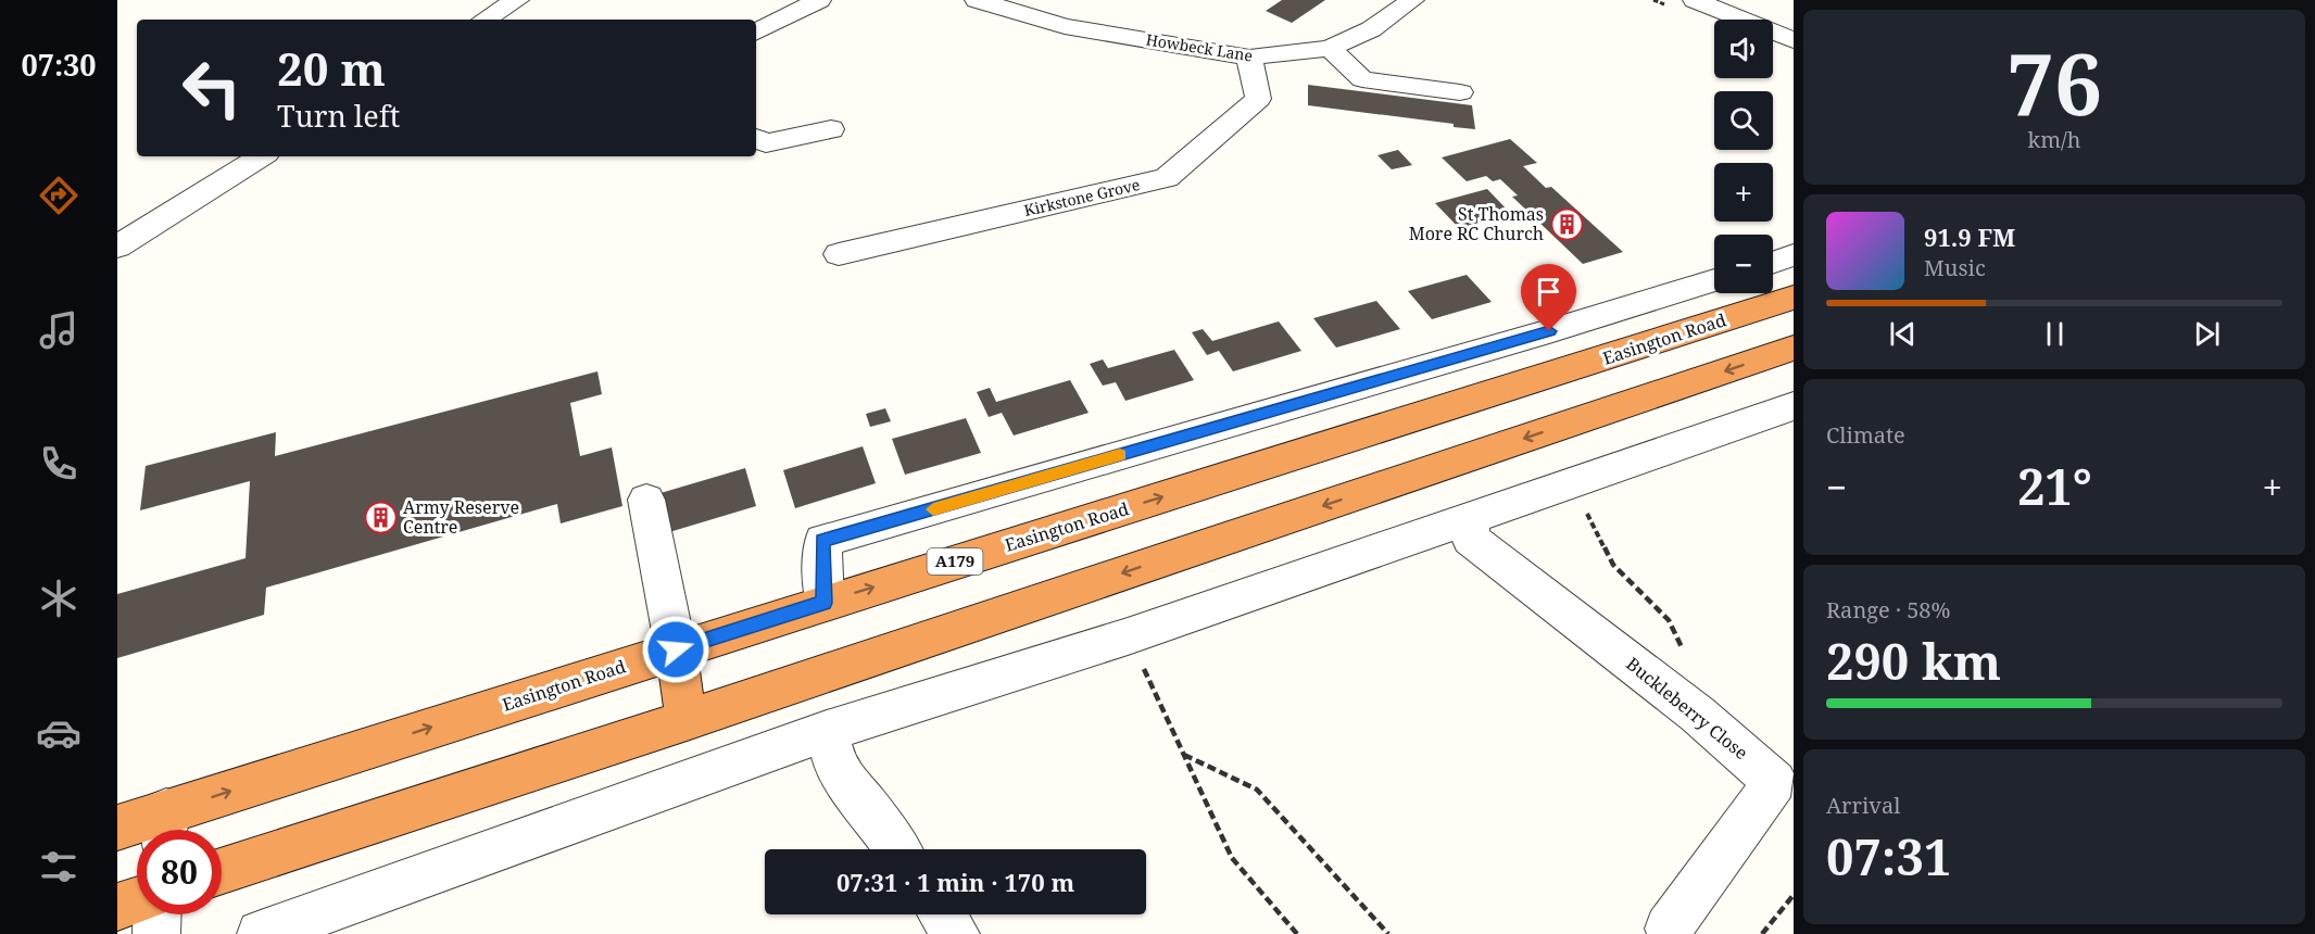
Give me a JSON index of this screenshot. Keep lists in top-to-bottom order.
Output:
{
  "streets": {
    "highway": ["Easington Road", "A179"],
    "street": ["Howbeck Lane", "Kirkstone Grove", "Buckleberry Close"]
  },
  "crossings": [
    ["Howbeck Lane", "Kirkstone Grove"]
  ],
  "places": {
    "building": ["St Thomas More RC Church", "Army Reserve Centre"]
  },
  "page": {
    "tabs": "07:30",
    "tile": [
      ["76", "km/h"],
      "Climate",
      ["Range · 58%", "290 km"],
      ["Arrival", "07:31"]
    ],
    "map_buttons": ["+", "−"],
    "turn": ["20 m", "Turn left"],
    "song": ["91.9 FM", "Music"],
    "heat": ["−", "21°", "+"],
    "limit": "80",
    "trip": "07:31 · 1 min · 170 m"
  }
}
